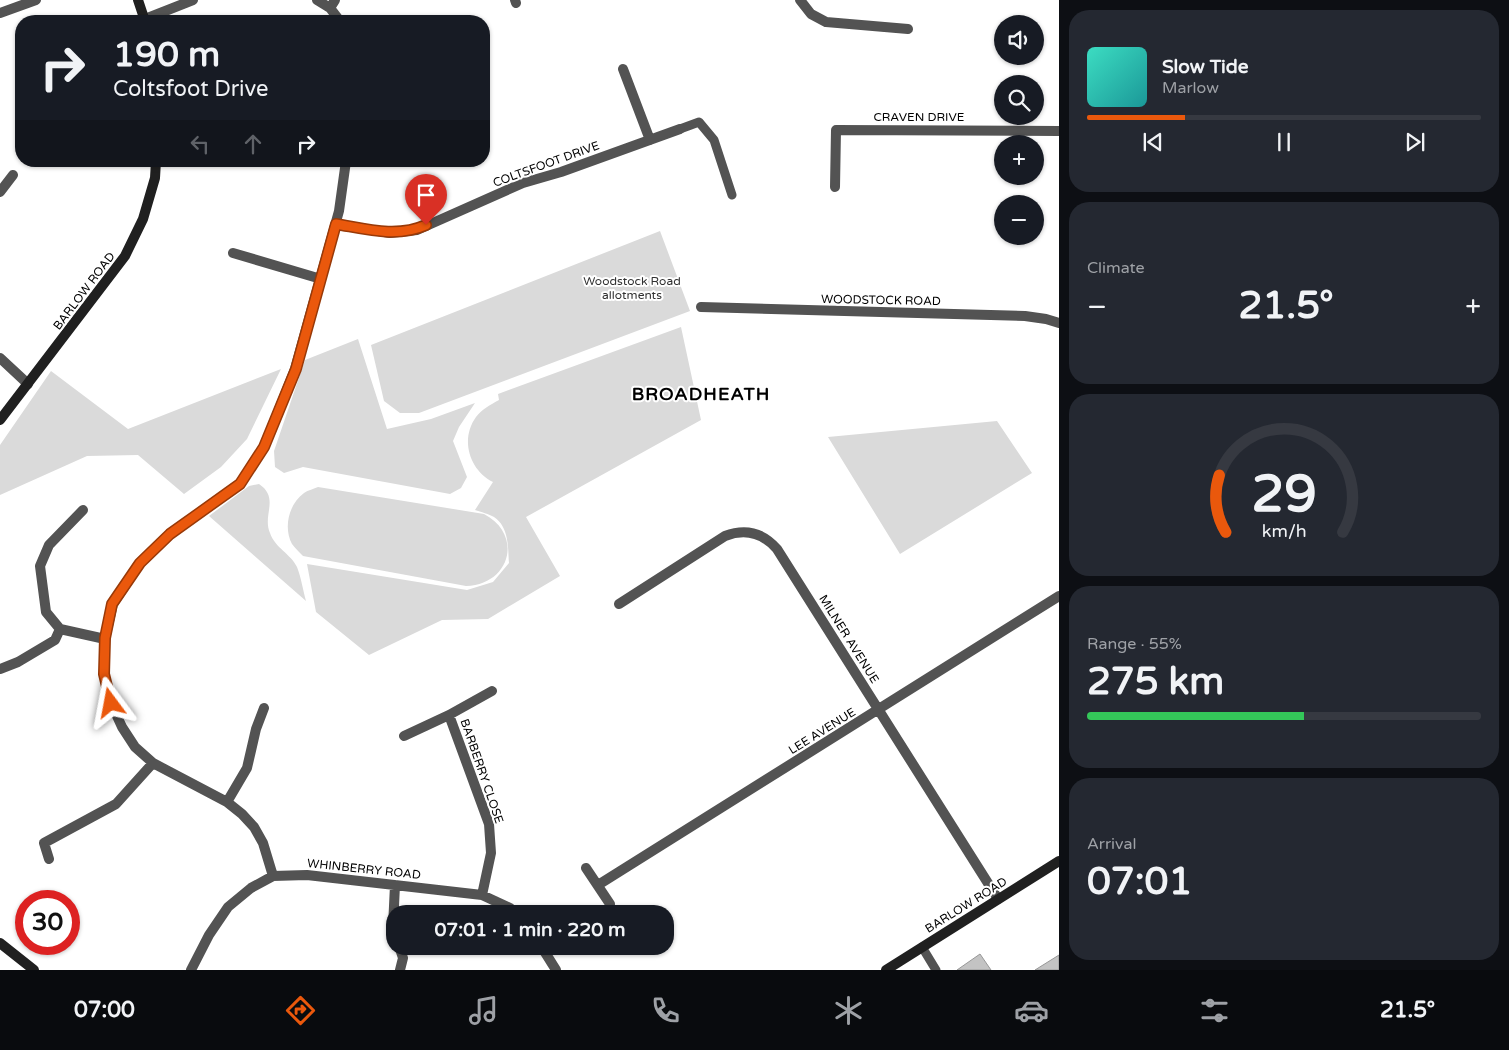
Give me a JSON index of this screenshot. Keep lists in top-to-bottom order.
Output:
{
  "streets": {
    "street": [
      "CRAVEN DRIVE",
      "COLTSFOOT DRIVE",
      "BARLOW ROAD",
      "WOODSTOCK ROAD",
      "MILNER AVENUE",
      "LEE AVENUE",
      "BARBERRY CLOSE",
      "WHINBERRY ROAD"
    ]
  },
  "crossings": [
    ["BARLOW ROAD", "MILNER AVENUE"],
    ["MILNER AVENUE", "LEE AVENUE"],
    ["BARBERRY CLOSE", "WHINBERRY ROAD"]
  ],
  "districts": ["BROADHEATH"],
  "parks": ["Woodstock Road allotments"],
  "page": {
    "map_buttons": ["+", "−"],
    "turn": ["190 m", "Coltsfoot Drive"],
    "song": ["Slow Tide", "Marlow"],
    "tile": [
      "Climate",
      ["Range · 55%", "275 km"],
      ["Arrival", "07:01"]
    ],
    "heat": ["−", "21.5°", "+"],
    "limit": "30",
    "trip": "07:01 · 1 min · 220 m",
    "tabs": ["07:00", "21.5°"],
    "gauge": ["29", "km/h"]
  }
}
